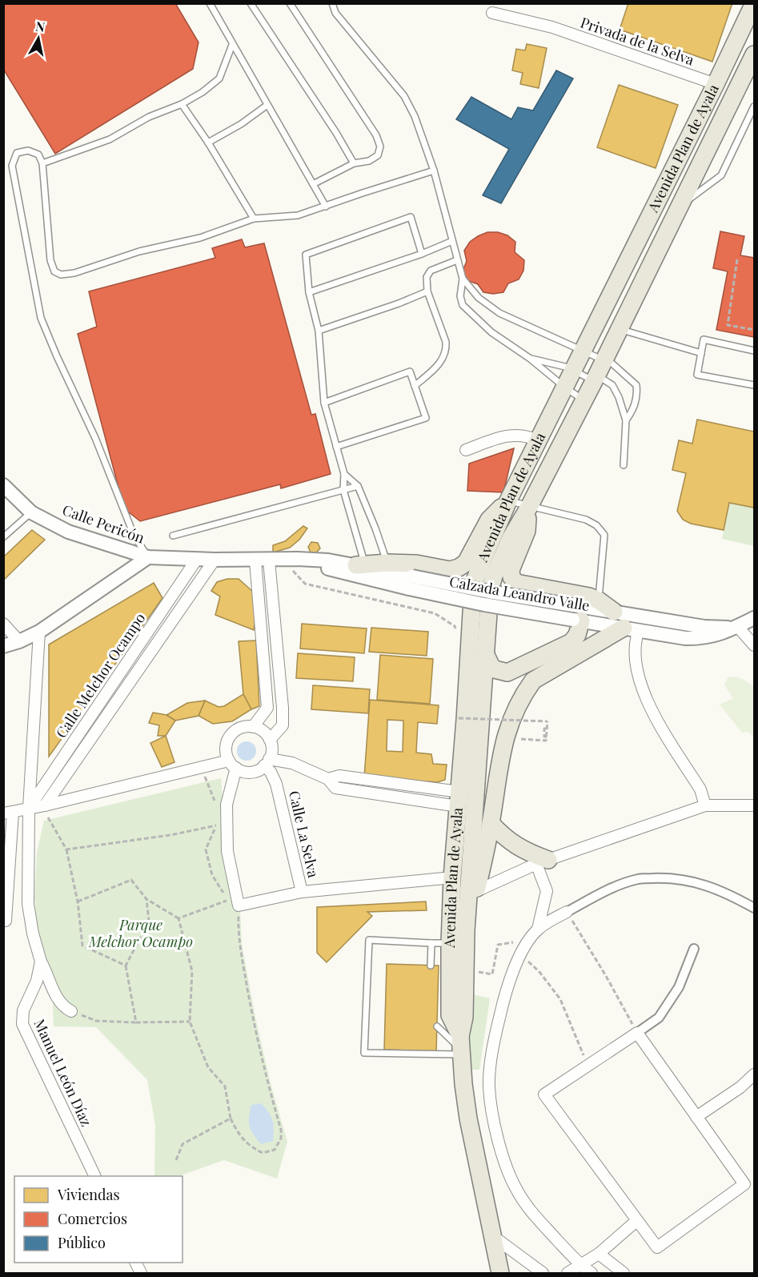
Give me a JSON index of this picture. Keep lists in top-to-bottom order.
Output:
{
  "streets": {
    "main road": ["Avenida Plan de Ayala"],
    "street": [
      "Privada de la Selva",
      "Calle Pericón",
      "Calzada Leandro Valle",
      "Calle Melchor Ocampo",
      "Calle La Selva",
      "Manuel León Díaz"
    ]
  },
  "crossings": [
    ["Privada de la Selva", "Avenida Plan de Ayala"],
    ["Calle Pericón", "Calzada Leandro Valle"],
    ["Calzada Leandro Valle", "Calle Melchor Ocampo"],
    ["Calle Melchor Ocampo", "Manuel León Díaz"]
  ],
  "parks": ["Parque Melchor Ocampo"],
  "legend": ["Viviendas", "Comercios", "Público"],
  "north": "top"
}
